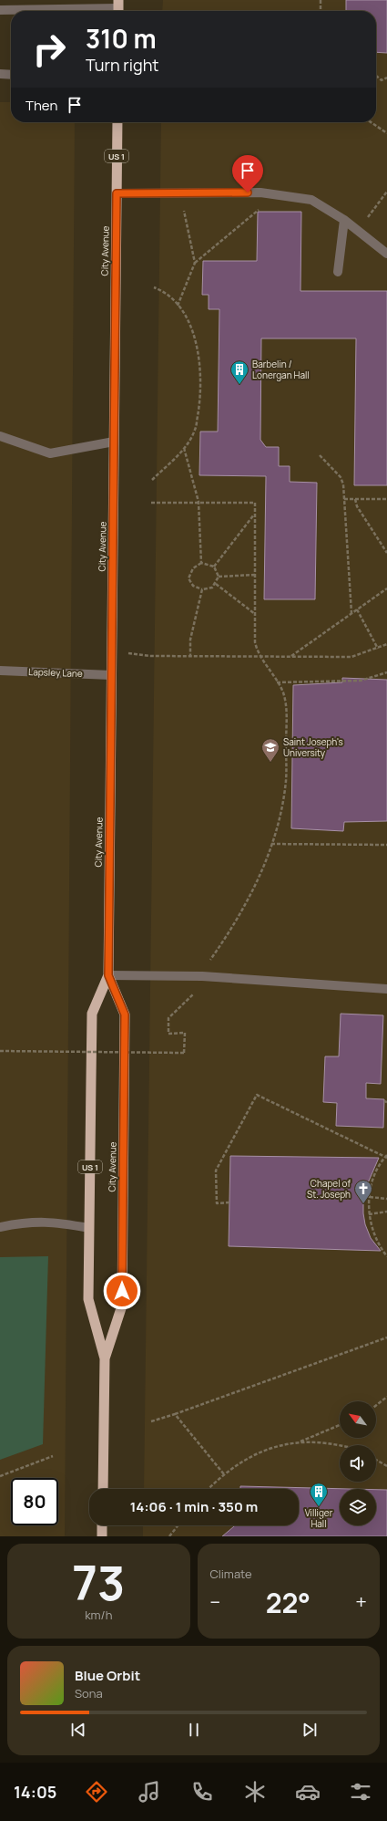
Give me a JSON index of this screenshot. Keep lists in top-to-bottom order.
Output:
{
  "streets": {
    "highway": ["US 1", "City Avenue"],
    "street": ["Lapsley Lane"]
  },
  "crossings": [
    ["City Avenue", "Lapsley Lane"]
  ],
  "places": {
    "building": ["Barbelin / Lonergan Hall", "Villiger Hall"],
    "school or university": ["Saint Joseph's University"],
    "church": ["Chapel of St. Joseph"]
  },
  "north": "top left",
  "page": {
    "turn": ["310 m", "Turn right"],
    "then": "Then",
    "limit": "80",
    "trip": "14:06 · 1 min · 350 m",
    "tile": [
      ["73", "km/h"],
      "Climate"
    ],
    "heat": ["−", "22°", "+"],
    "song": ["Blue Orbit", "Sona"],
    "tabs": "14:05"
  }
}
